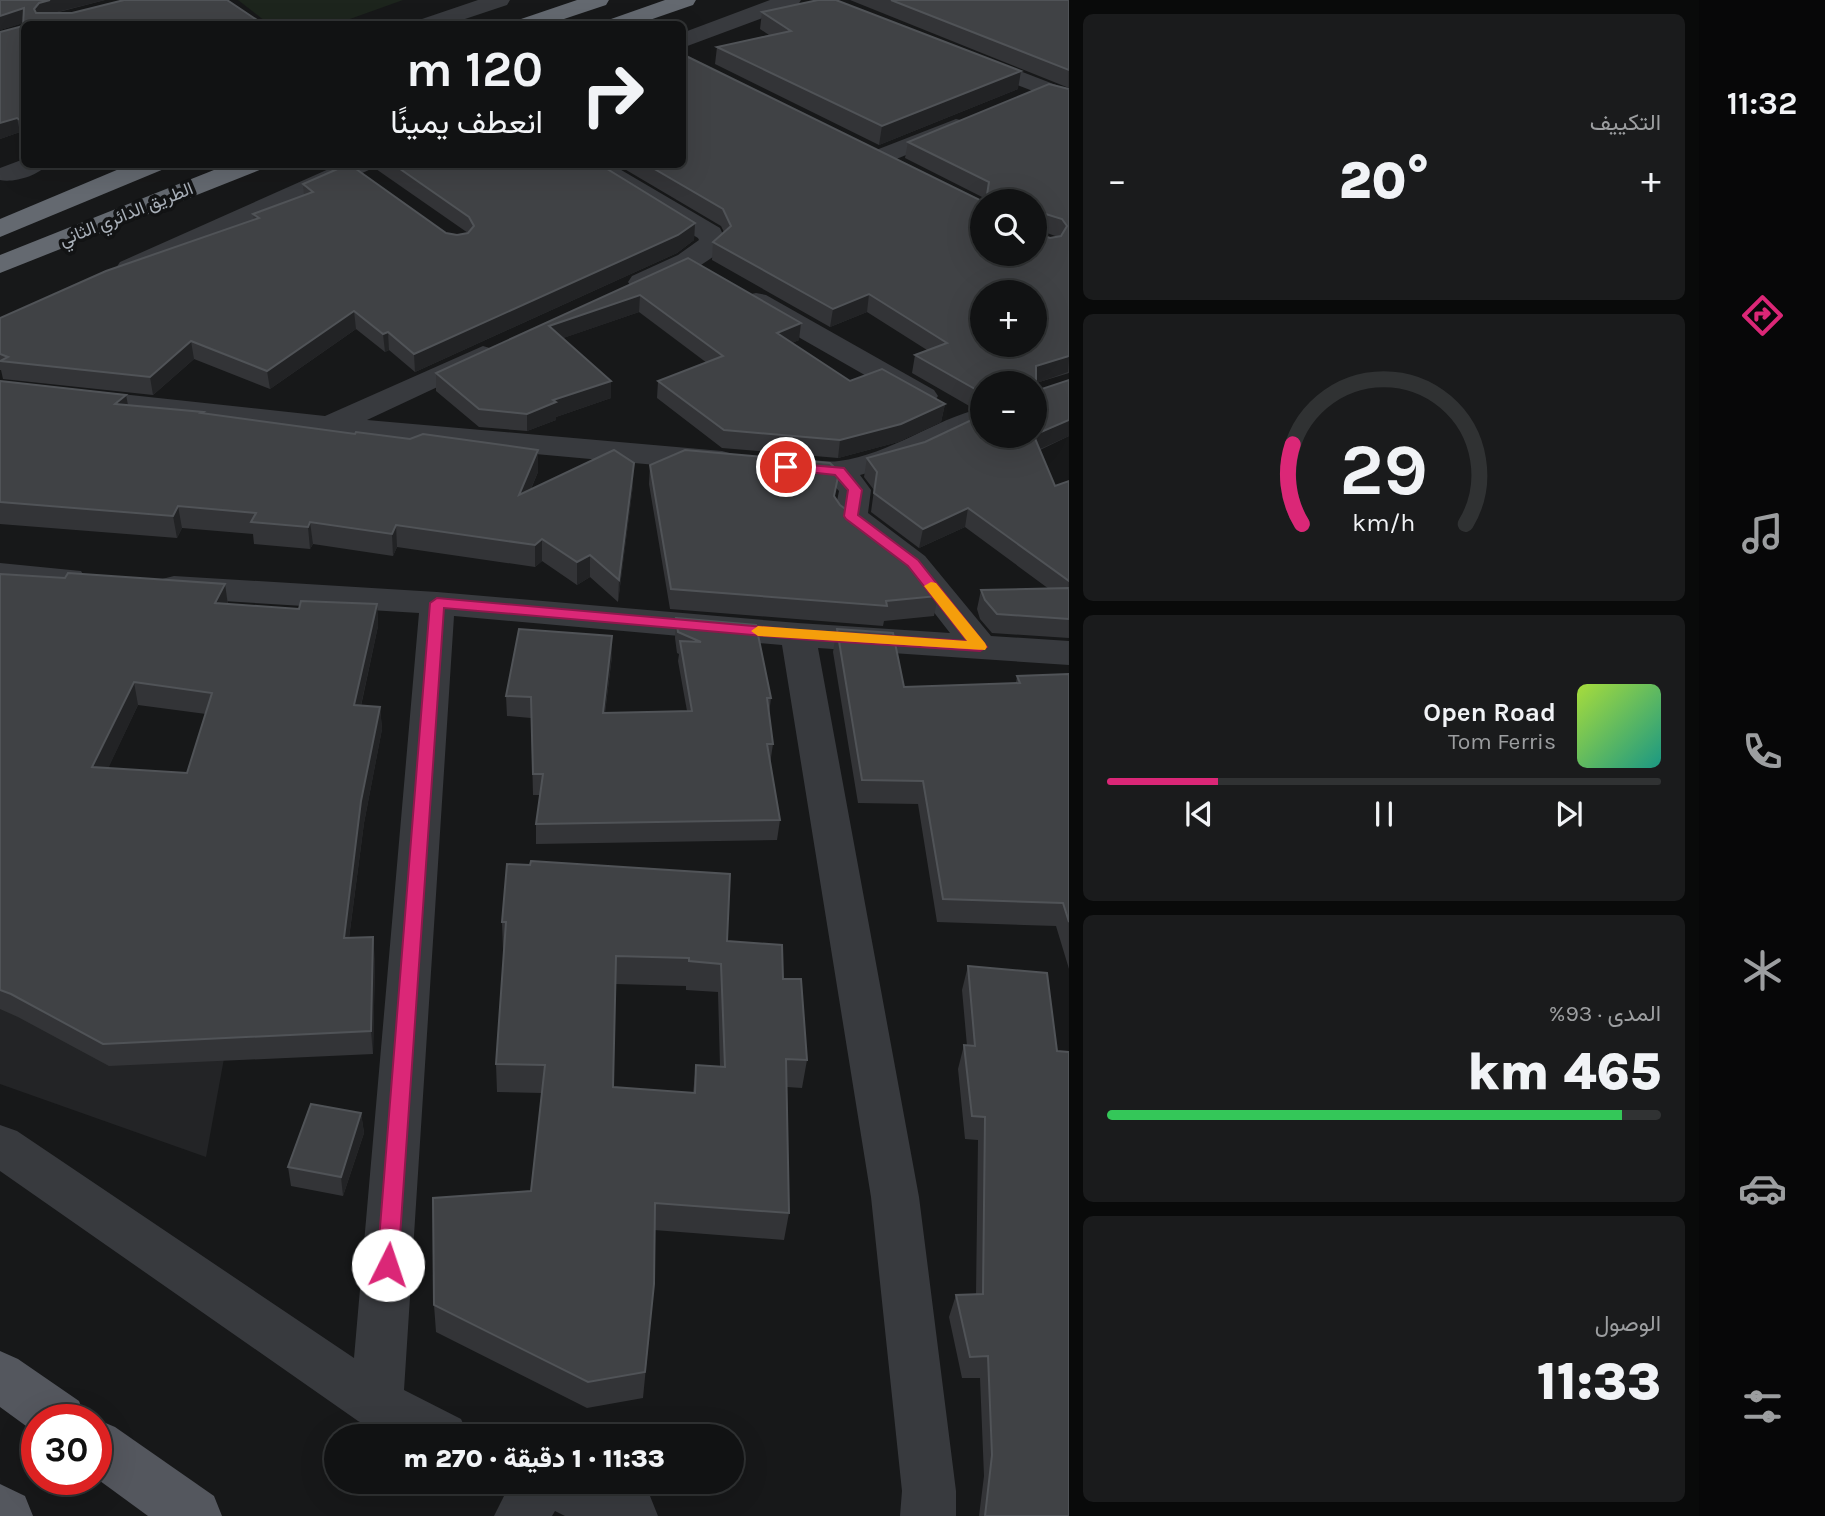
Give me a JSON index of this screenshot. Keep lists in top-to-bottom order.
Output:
{
  "streets": {
    "highway": ["الطريق الدائري الثاني"]
  },
  "page": {
    "tabs": "11:32",
    "tile": [
      "التكييف",
      ["المدى · 93%", "465 km"],
      ["الوصول", "11:33"]
    ],
    "turn": ["120 m", "انعطف يمينًا"],
    "heat": ["−", "20°", "+"],
    "map_buttons": ["+", "−"],
    "song": ["Open Road", "Tom Ferris"],
    "limit": "30",
    "trip": "11:33 · 1 دقيقة · 270 m",
    "gauge": ["29", "km/h"]
  }
}
